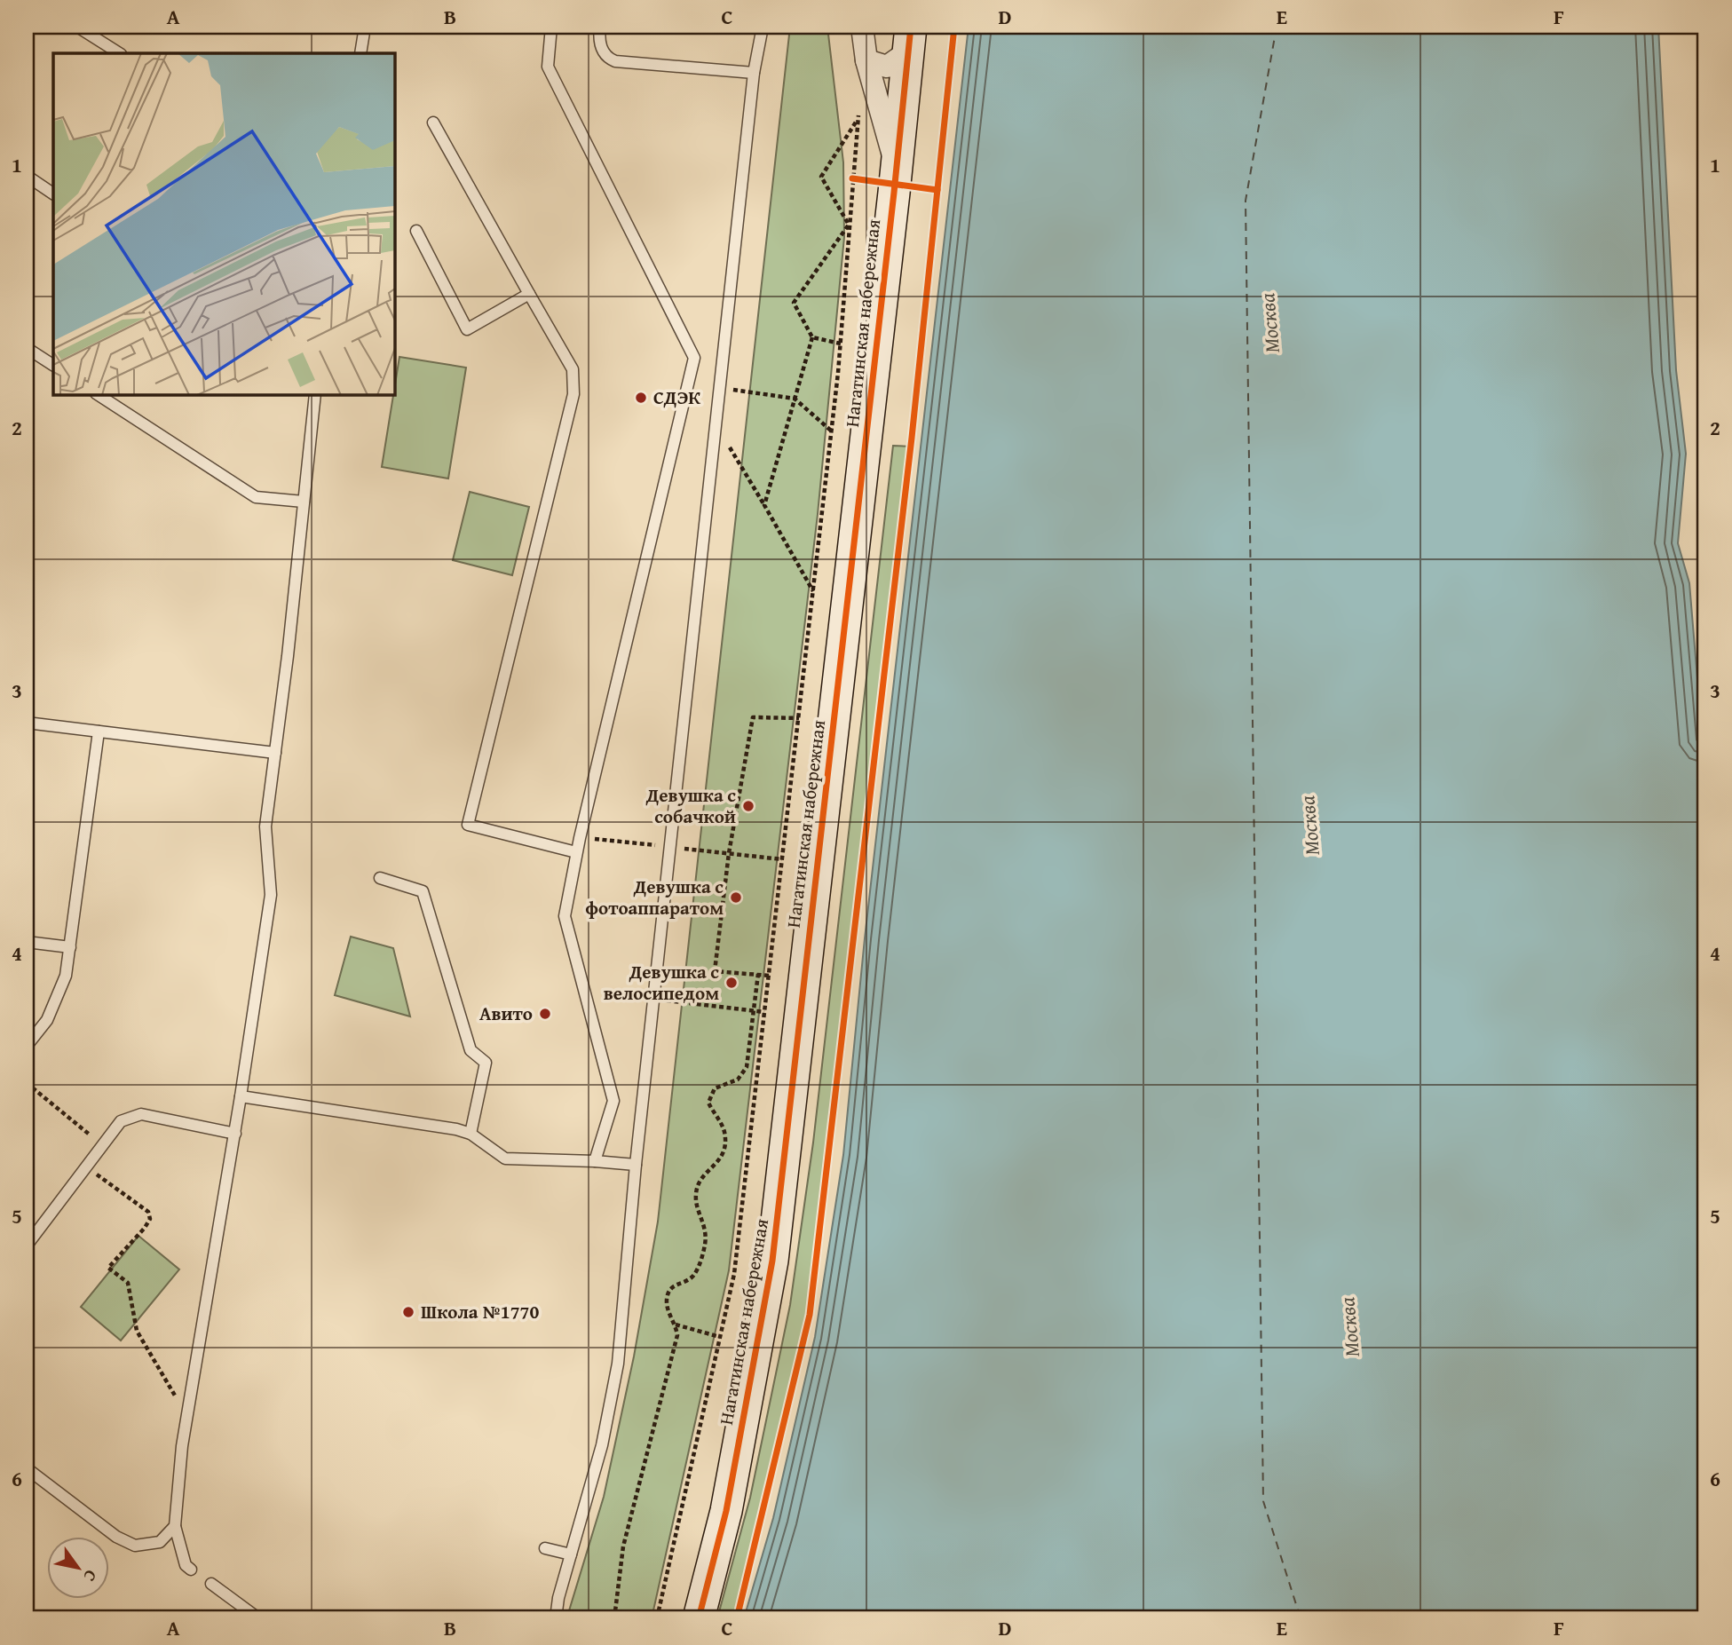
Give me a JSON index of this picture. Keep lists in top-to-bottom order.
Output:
{
  "streets": {
    "street": ["Нагатинская набережная"]
  },
  "water": ["Москва"],
  "places": [
    "СДЭК",
    "Девушка с собачкой",
    "Девушка с фотоаппаратом",
    "Девушка с велосипедом",
    "Авито",
    "Школа №1770"
  ],
  "north": "bottom right",
  "grid": {
    "columns": [
      "A",
      "B",
      "C",
      "D",
      "E",
      "F"
    ],
    "rows": [
      "1",
      "2",
      "3",
      "4",
      "5",
      "6"
    ]
  }
}
